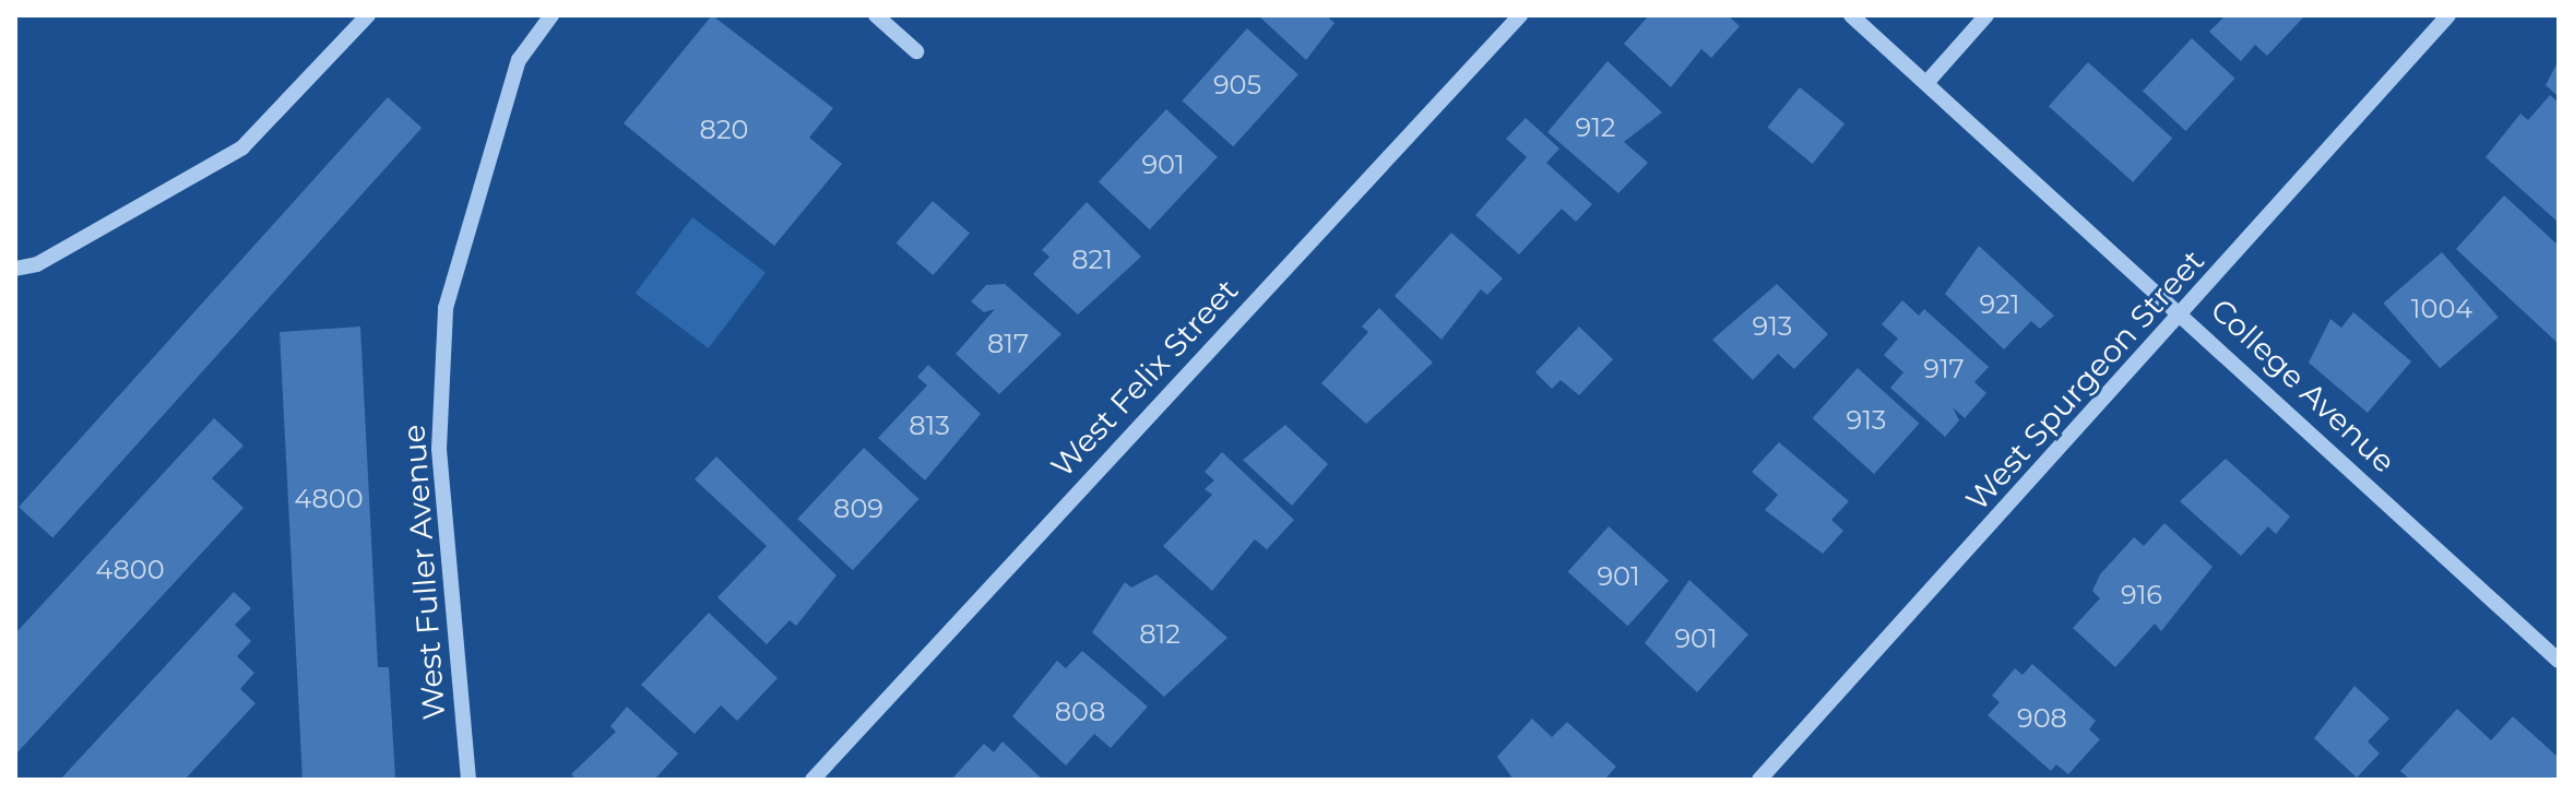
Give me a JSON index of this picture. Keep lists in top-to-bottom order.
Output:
{
  "streets": {
    "street": [
      "West Felix Street",
      "West Spurgeon Street",
      "College Avenue",
      "West Fuller Avenue"
    ]
  },
  "crossings": [
    ["West Spurgeon Street", "College Avenue"]
  ],
  "house_numbers": [
    "905",
    "912",
    "820",
    "901",
    "821",
    "921",
    "1004",
    "913",
    "817",
    "917",
    "913",
    "813",
    "4800",
    "809",
    "4800",
    "901",
    "916",
    "812",
    "901",
    "808",
    "908"
  ]
}
